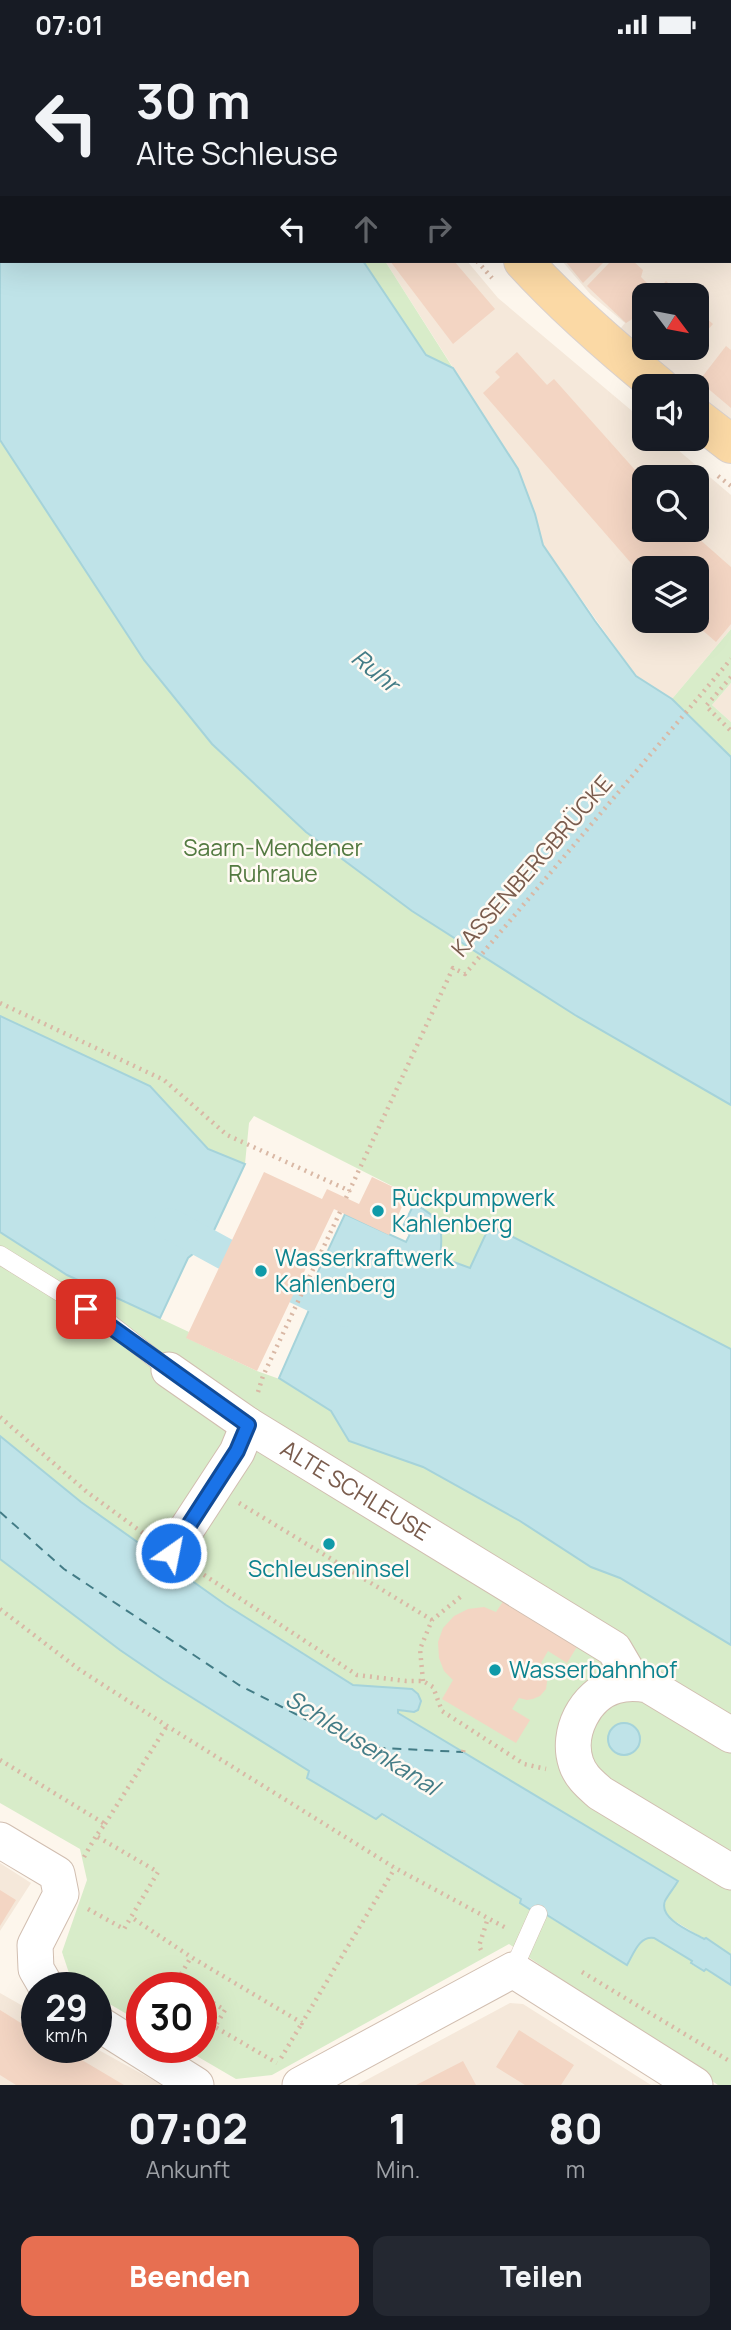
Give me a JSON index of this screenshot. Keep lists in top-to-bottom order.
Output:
{
  "streets": {
    "street": ["ALTE SCHLEUSE"],
    "path": ["KASSENBERGBRÜCKE"]
  },
  "water": ["Ruhr", "Schleusenkanal"],
  "parks": ["Saarn-Mendener Ruhraue"],
  "places": [
    "Rückpumpwerk Kahlenberg",
    "Wasserkraftwerk Kahlenberg",
    "Schleuseninsel",
    "Wasserbahnhof"
  ],
  "north": "bottom right",
  "page": {
    "status": "07:01",
    "turn": ["30 m", "Alte Schleuse"],
    "speed": "29 km/h",
    "limit": "30",
    "eta": [
      "07:02",
      "Ankunft",
      "1",
      "Min.",
      "80",
      "m"
    ],
    "buttons": ["Beenden", "Teilen"]
  }
}
